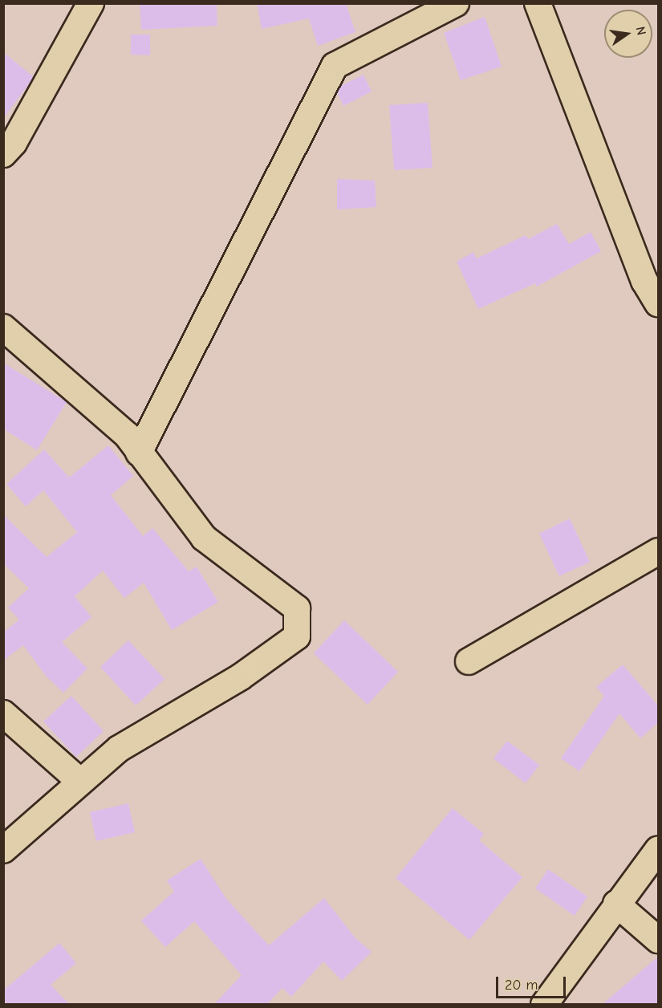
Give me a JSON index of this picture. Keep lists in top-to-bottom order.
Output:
{
  "scale_bar": "20 m",
  "north": "right"
}
